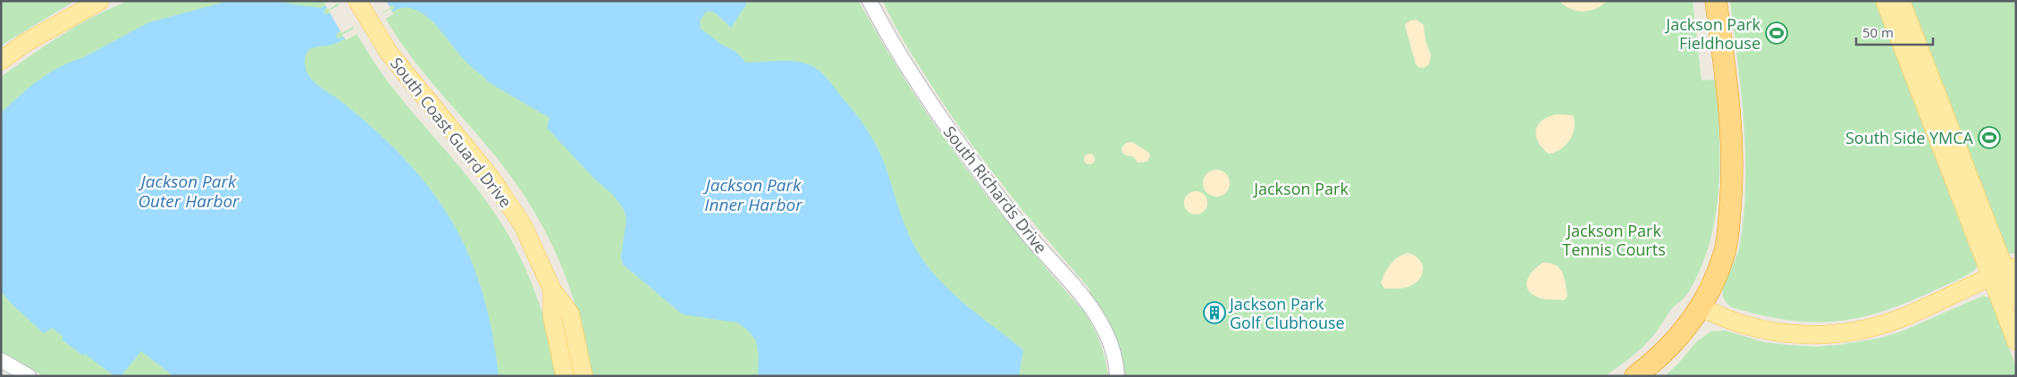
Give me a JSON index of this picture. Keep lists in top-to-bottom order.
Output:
{
  "streets": {
    "main road": ["South Coast Guard Drive"],
    "street": ["South Richards Drive"]
  },
  "water": ["Jackson Park Outer Harbor", "Jackson Park Inner Harbor"],
  "parks": ["Jackson Park", "Jackson Park Tennis Courts"],
  "places": {
    "sports": ["Jackson Park Fieldhouse", "South Side YMCA"],
    "building": ["Jackson Park Golf Clubhouse"]
  },
  "scale_bar": "50 m"
}
